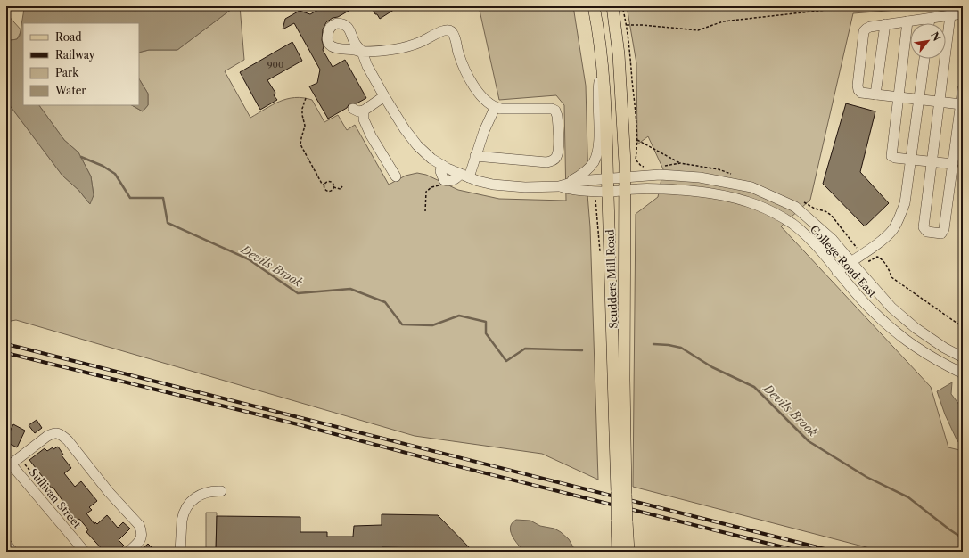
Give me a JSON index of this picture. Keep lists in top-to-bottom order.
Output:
{
  "streets": {
    "main road": ["Scudders Mill Road"],
    "street": ["College Road East", "Sullivan Street"]
  },
  "crossings": [
    ["College Road East", "Scudders Mill Road"]
  ],
  "water": ["Devils Brook"],
  "house_numbers": ["900"],
  "legend": [
    "Road",
    "Railway",
    "Park",
    "Water"
  ],
  "north": "top right"
}
